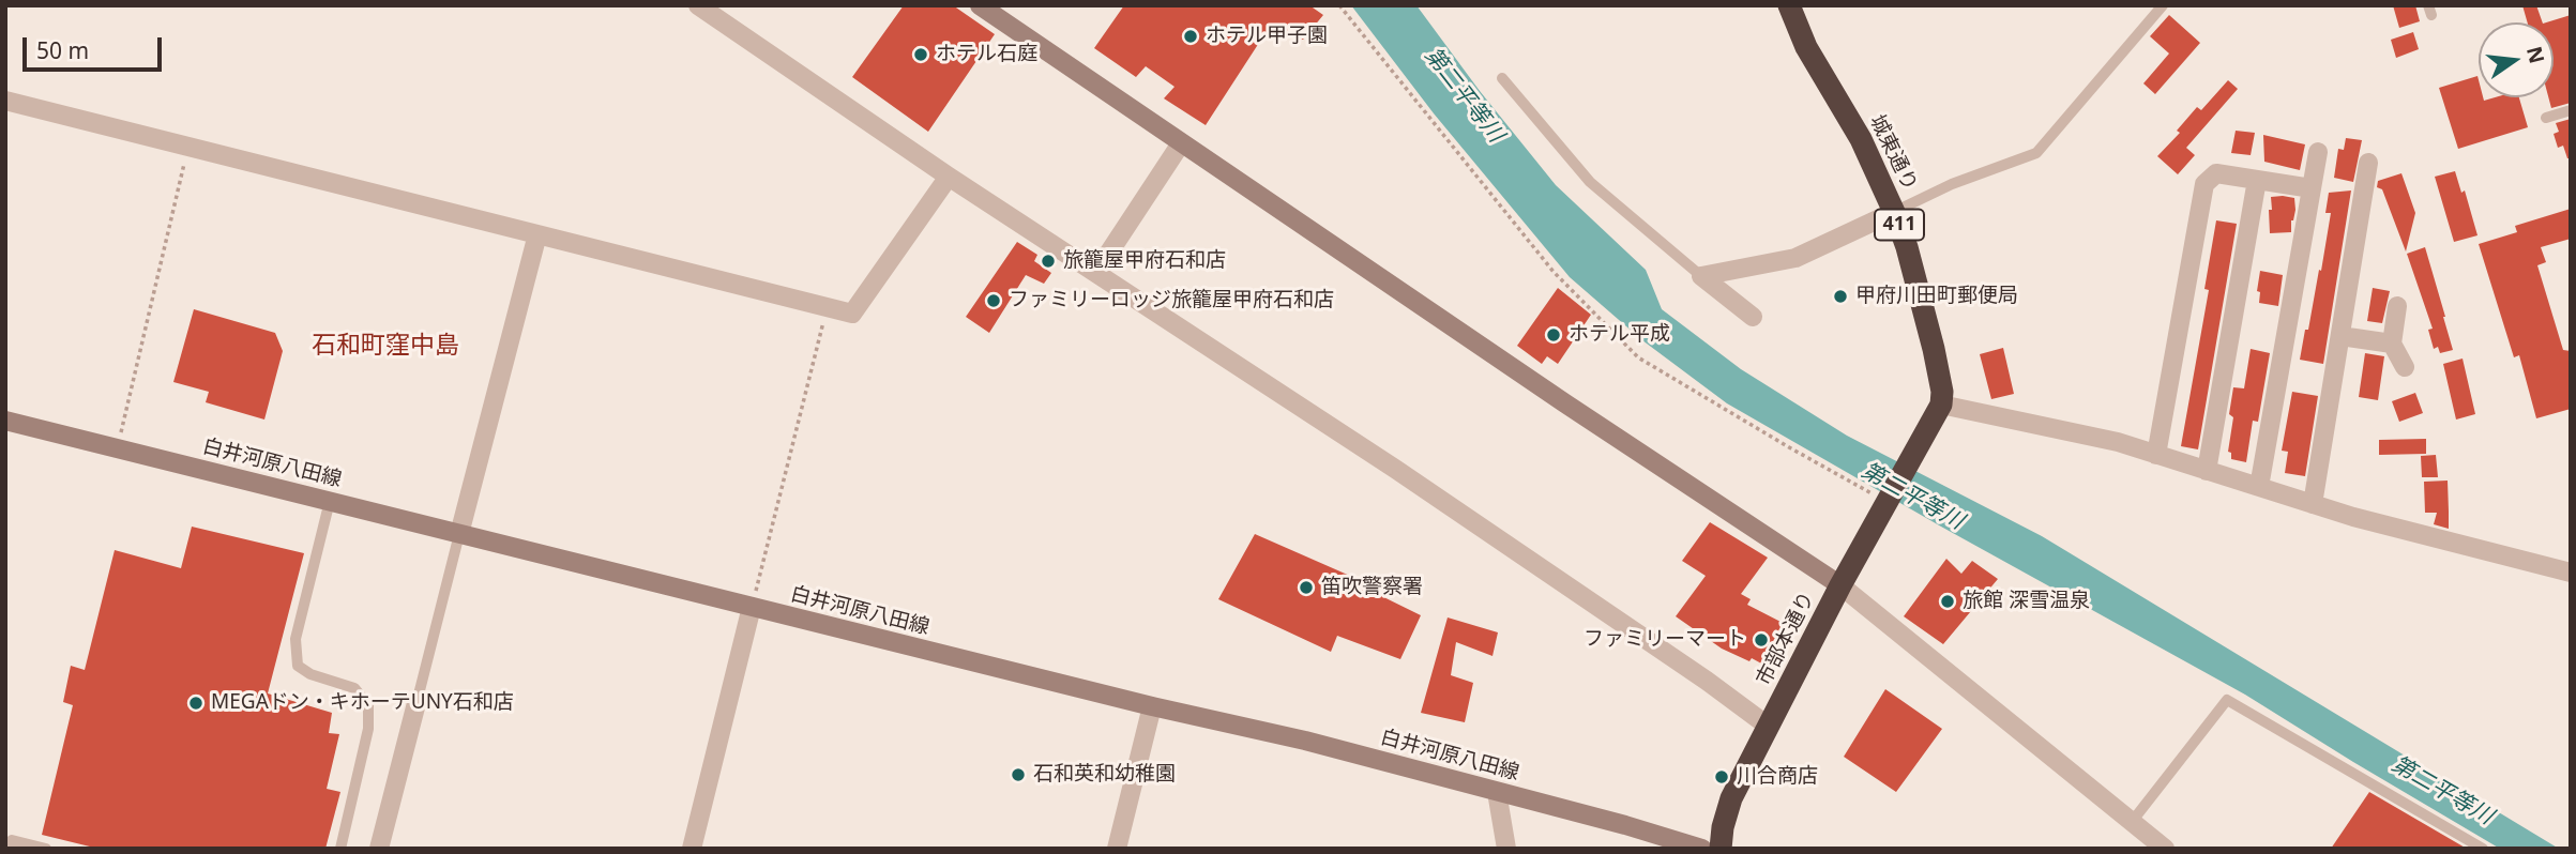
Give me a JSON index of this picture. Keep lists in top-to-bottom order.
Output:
{
  "streets": {
    "highway": ["城東通り", "411", "市部本通り"],
    "main road": ["白井河原八田線"]
  },
  "crossings": [
    ["城東通り", "市部本通り"]
  ],
  "districts": ["石和町窪中島"],
  "water": ["第二平等川"],
  "places": [
    "ホテル甲子園",
    "ホテル石庭",
    "旅籠屋甲府石和店",
    "甲府川田町郵便局",
    "ファミリーロッジ旅籠屋甲府石和店",
    "ホテル平成",
    "笛吹警察署",
    "旅館 深雪温泉",
    "ファミリーマート",
    "MEGAドン・キホーテUNY石和店",
    "石和英和幼稚園",
    "川合商店"
  ],
  "scale_bar": "50 m",
  "north": "right"
}
